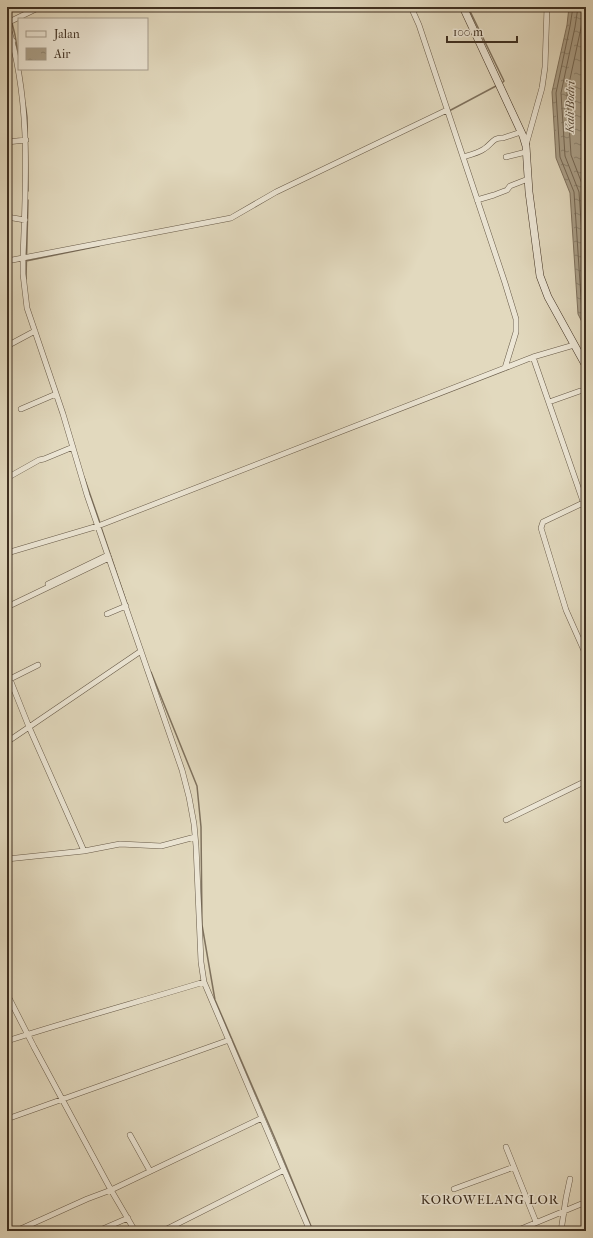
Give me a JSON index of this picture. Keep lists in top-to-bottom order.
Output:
{
  "districts": ["KOROWELANG LOR"],
  "water": ["Kali Bodri"],
  "legend": ["Jalan", "Air"],
  "scale_bar": "100 m"
}
